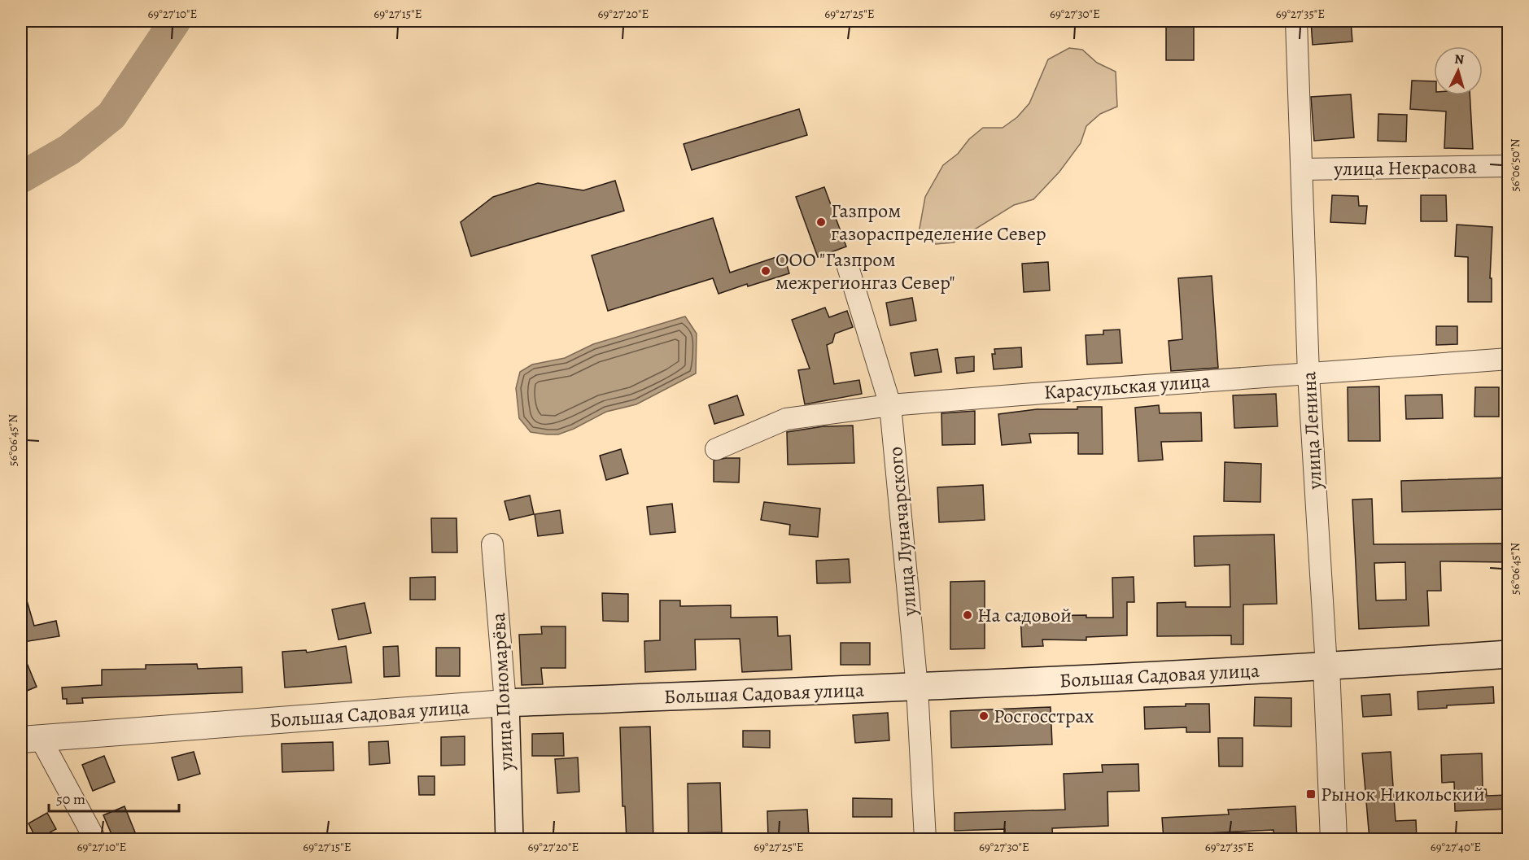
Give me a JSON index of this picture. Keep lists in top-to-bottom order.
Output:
{
  "streets": {
    "main road": ["Большая Садовая улица", "улица Пономарёва"],
    "street": [
      "улица Некрасова",
      "Карасульская улица",
      "улица Ленина",
      "улица Луначарского"
    ]
  },
  "crossings": [
    ["улица Некрасова", "улица Ленина"],
    ["Карасульская улица", "улица Ленина"],
    ["Карасульская улица", "улица Луначарского"],
    ["улица Ленина", "Большая Садовая улица"],
    ["улица Луначарского", "Большая Садовая улица"],
    ["Большая Садовая улица", "улица Пономарёва"]
  ],
  "places": {
    "other": [
      "Газпром газораспределение Север",
      "ООО \"Газпром межрегионгаз Север\"",
      "На садовой",
      "Росгосстрах"
    ],
    "transit": ["Рынок Никольский"]
  },
  "scale_bar": "50 m",
  "north": "top",
  "coordinates": [
    "69°27'10\"E",
    "69°27'15\"E",
    "69°27'20\"E",
    "69°27'25\"E",
    "69°27'30\"E",
    "69°27'35\"E",
    "56°06'50\"N",
    "56°06'45\"N",
    "69°27'40\"E"
  ]
}
